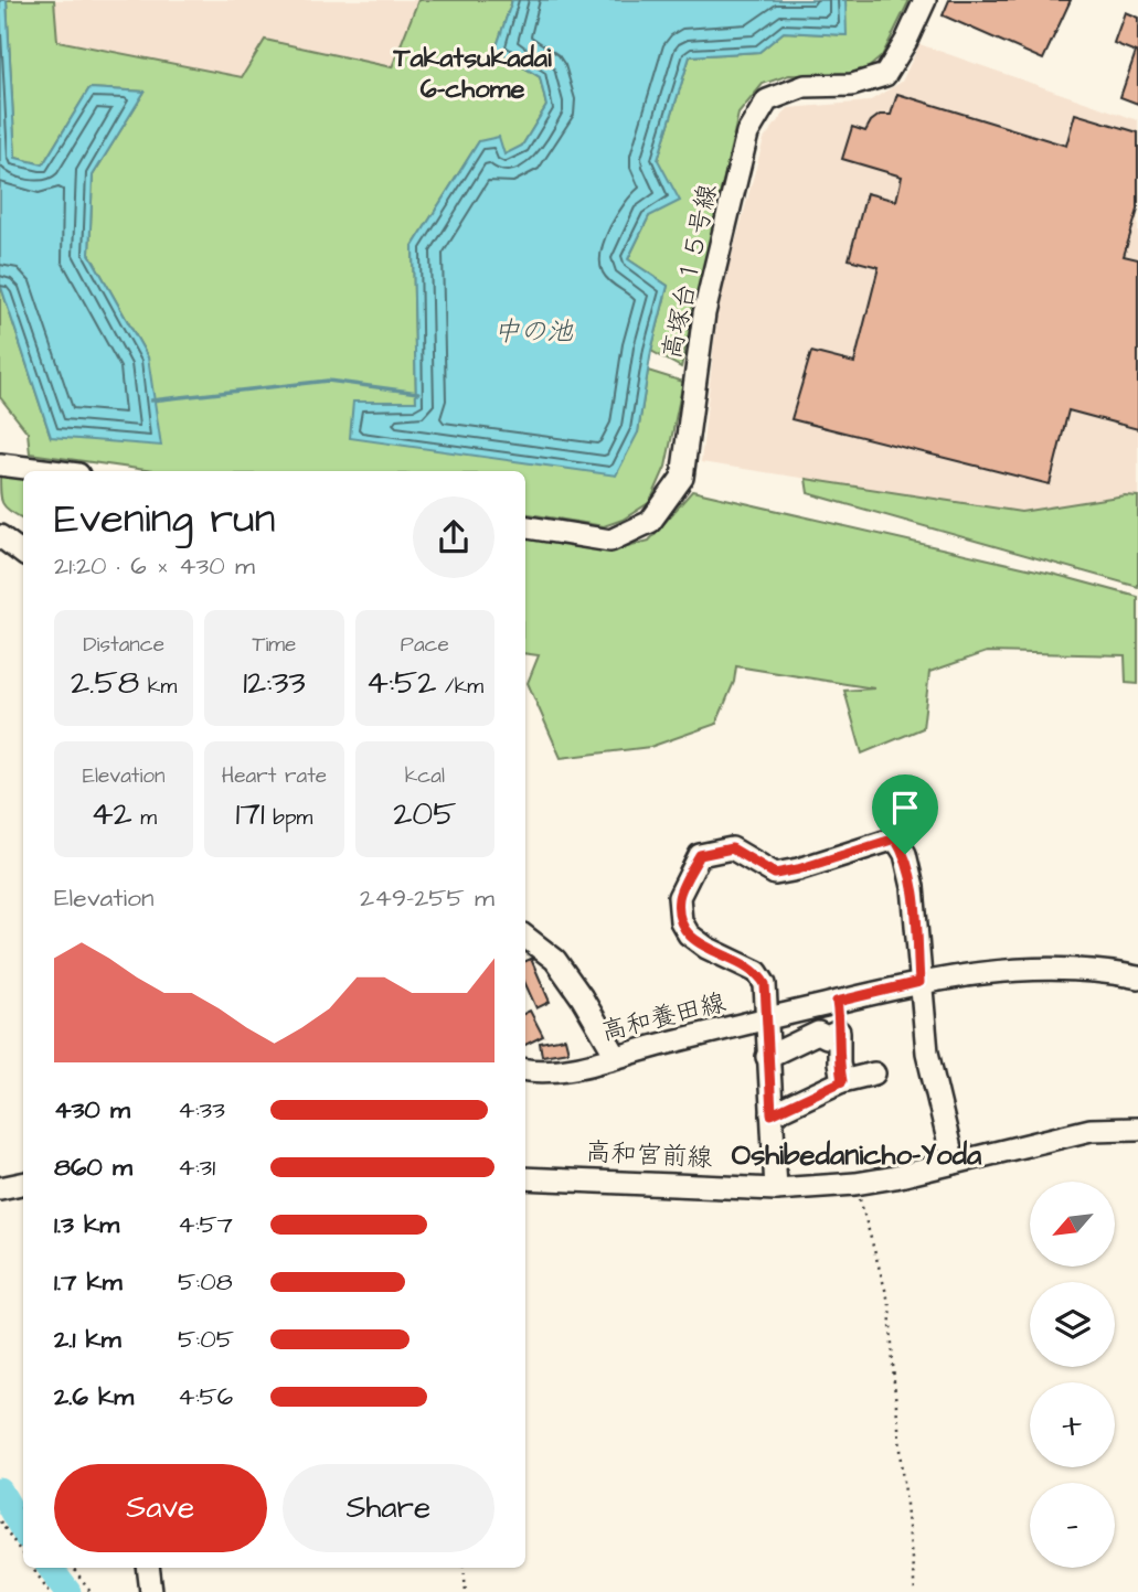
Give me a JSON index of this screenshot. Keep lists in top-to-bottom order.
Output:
{
  "streets": {
    "street": ["高塚台１５号線", "高和養田線", "高和宮前線"]
  },
  "districts": ["Takatsukadai 6-chome", "Oshibedanicho-Yoda"],
  "water": ["中の池"],
  "north": "bottom left",
  "page": {
    "heading": ["Evening run", "21:20 · 6 × 430 m"],
    "stats": [
      ["Distance", "2.58 km"],
      ["Time", "12:33"],
      ["Pace", "4:52 /km"],
      ["Elevation", "42 m"],
      ["Heart rate", "171 bpm"],
      ["kcal", "205"]
    ],
    "chart": ["Elevation", "249–255 m"],
    "list": [
      {
        "name": "430 m",
        "note": "4:33"
      },
      {
        "name": "860 m",
        "note": "4:31"
      },
      {
        "name": "1.3 km",
        "note": "4:57"
      },
      {
        "name": "1.7 km",
        "note": "5:08"
      },
      {
        "name": "2.1 km",
        "note": "5:05"
      },
      {
        "name": "2.6 km",
        "note": "4:56"
      }
    ],
    "map_buttons": ["+", "−"],
    "buttons": ["Save", "Share"]
  }
}
